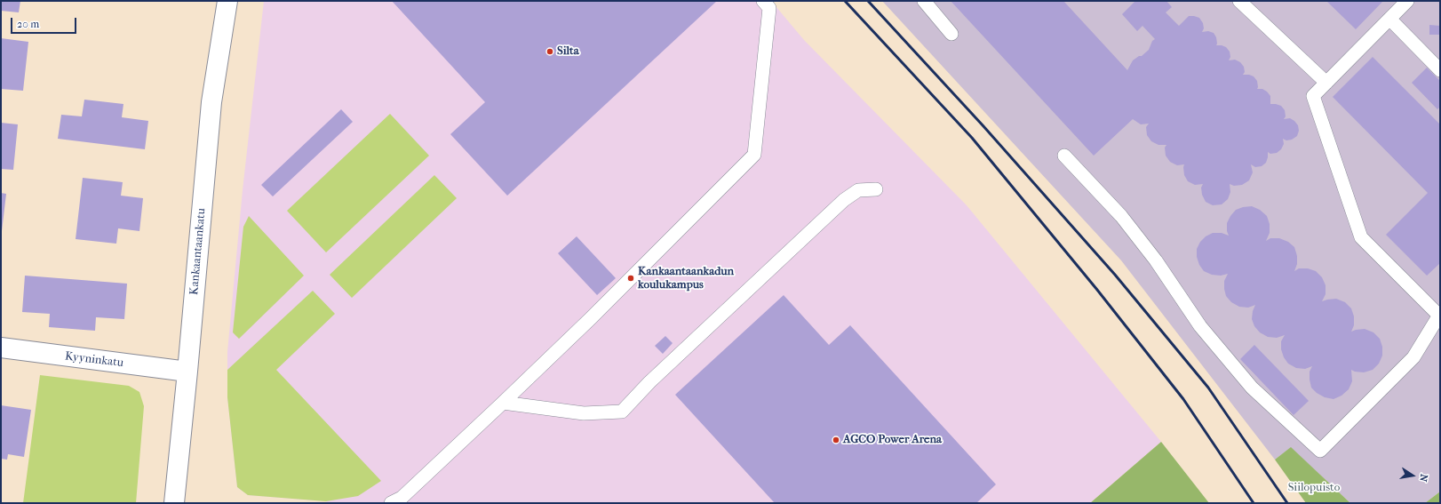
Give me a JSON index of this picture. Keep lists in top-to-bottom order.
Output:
{
  "streets": {
    "street": ["Kankaantaankatu", "Kyyninkatu"]
  },
  "crossings": [
    ["Kankaantaankatu", "Kyyninkatu"]
  ],
  "parks": ["Siilopuisto"],
  "places": ["Silta", "Kankaantaankadun koulukampus", "AGCO Power Arena"],
  "scale_bar": "20 m",
  "north": "right"
}
